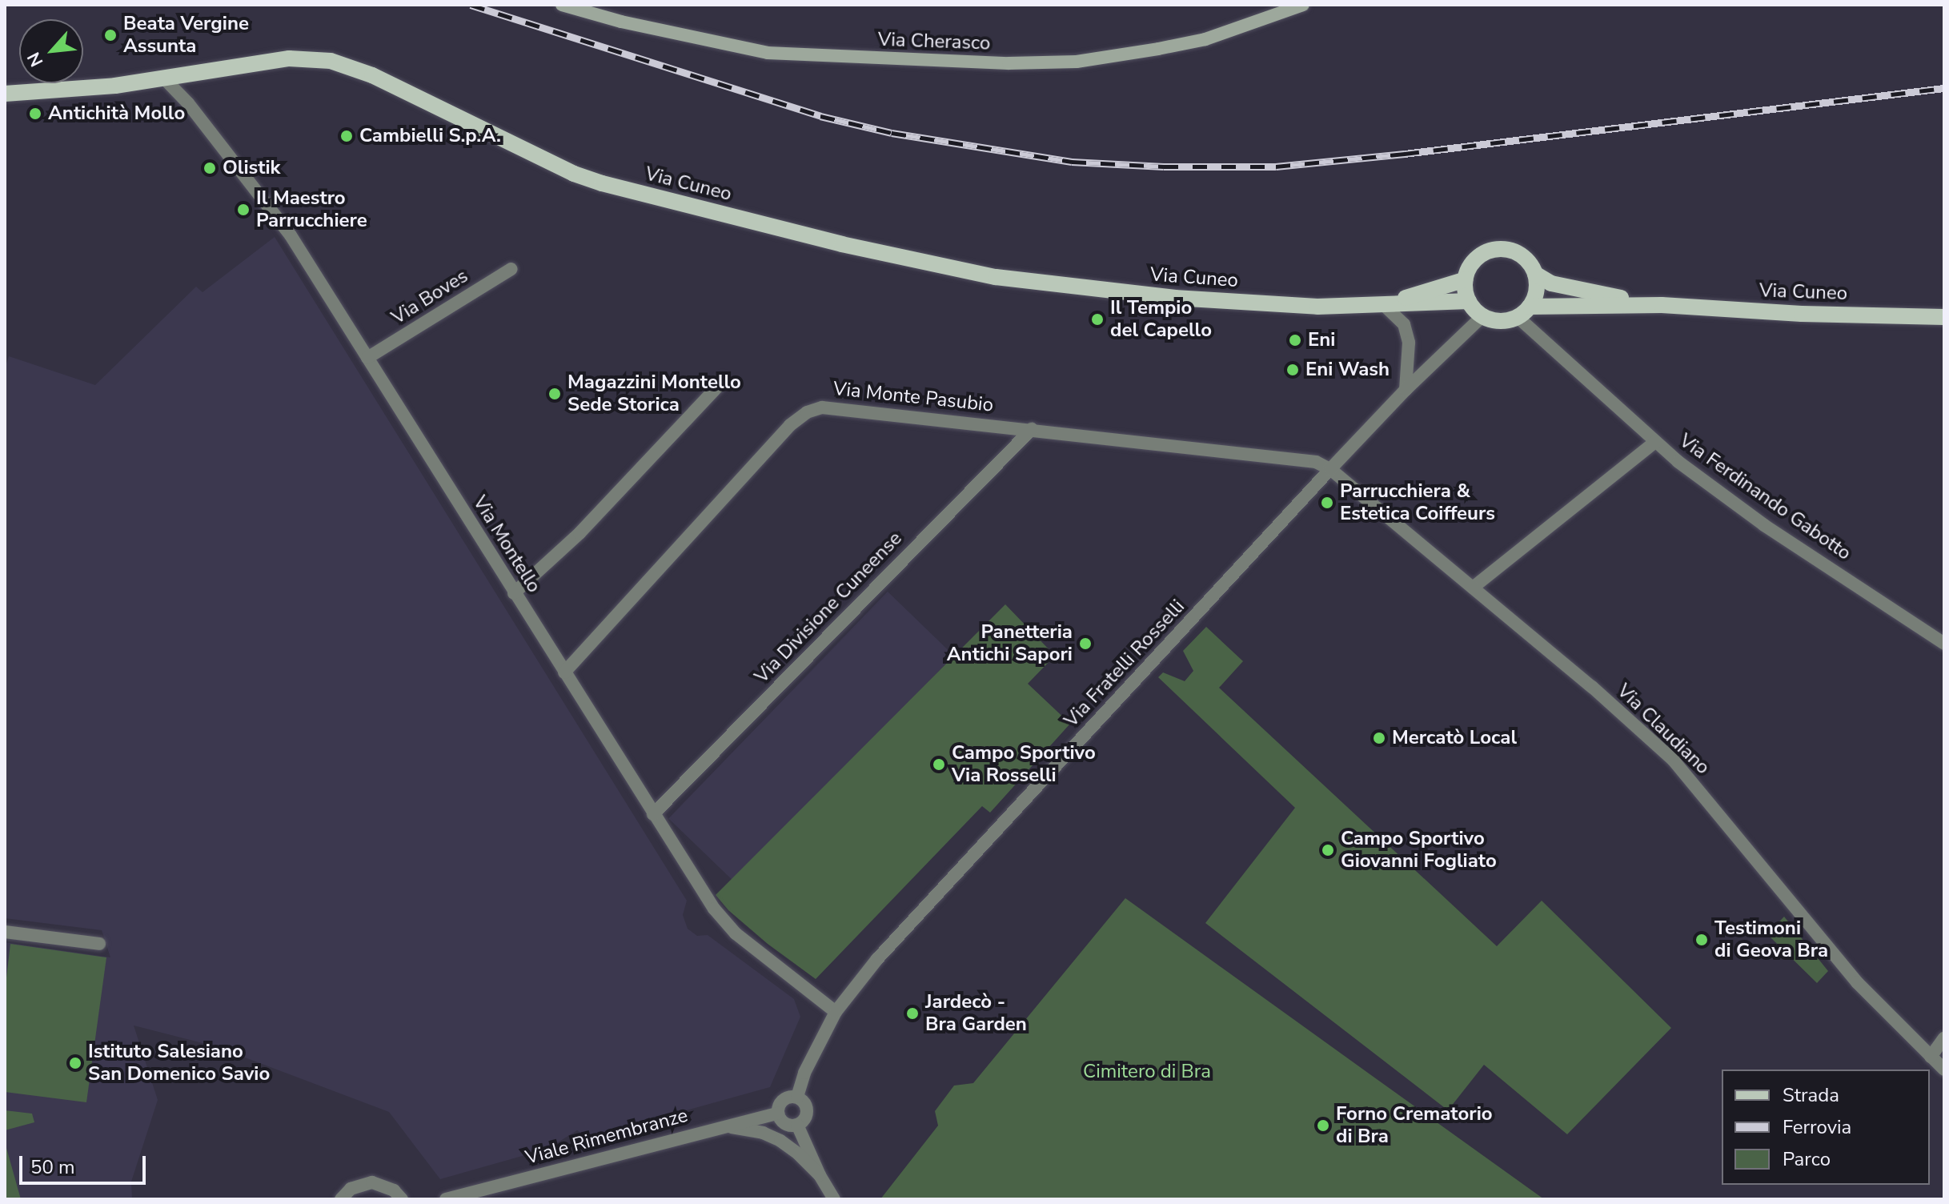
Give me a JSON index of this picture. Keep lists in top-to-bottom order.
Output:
{
  "streets": {
    "main road": ["Via Cherasco", "Via Cuneo"],
    "street": [
      "Via Boves",
      "Via Monte Pasubio",
      "Via Ferdinando Gabotto",
      "Via Montello",
      "Via Divisione Cuneense",
      "Via Fratelli Rosselli",
      "Via Claudiano",
      "Viale Rimembranze"
    ]
  },
  "crossings": [
    ["Via Cuneo", "Via Ferdinando Gabotto"],
    ["Via Cuneo", "Via Montello"],
    ["Via Cuneo", "Via Fratelli Rosselli"],
    ["Via Boves", "Via Montello"],
    ["Via Monte Pasubio", "Via Montello"],
    ["Via Monte Pasubio", "Via Divisione Cuneense"],
    ["Via Monte Pasubio", "Via Fratelli Rosselli"],
    ["Via Monte Pasubio", "Via Claudiano"],
    ["Via Ferdinando Gabotto", "Via Fratelli Rosselli"],
    ["Via Montello", "Via Divisione Cuneense"],
    ["Via Montello", "Via Fratelli Rosselli"],
    ["Via Fratelli Rosselli", "Via Claudiano"],
    ["Via Fratelli Rosselli", "Viale Rimembranze"]
  ],
  "parks": ["Cimitero di Bra"],
  "places": [
    "Beata Vergine Assunta",
    "Antichità Mollo",
    "Cambielli S.p.A.",
    "Olistik",
    "Il Maestro Parrucchiere",
    "Il Tempio del Capello",
    "Eni",
    "Eni Wash",
    "Magazzini Montello Sede Storica",
    "Parrucchiera & Estetica Coiffeurs",
    "Panetteria Antichi Sapori",
    "Mercatò Local",
    "Campo Sportivo Via Rosselli",
    "Campo Sportivo Giovanni Fogliato",
    "Testimoni di Geova Bra",
    "Jardecò - Bra Garden",
    "Istituto Salesiano San Domenico Savio",
    "Forno Crematorio di Bra"
  ],
  "legend": ["Strada", "Ferrovia", "Parco"],
  "scale_bar": "50 m",
  "north": "bottom left"
}
